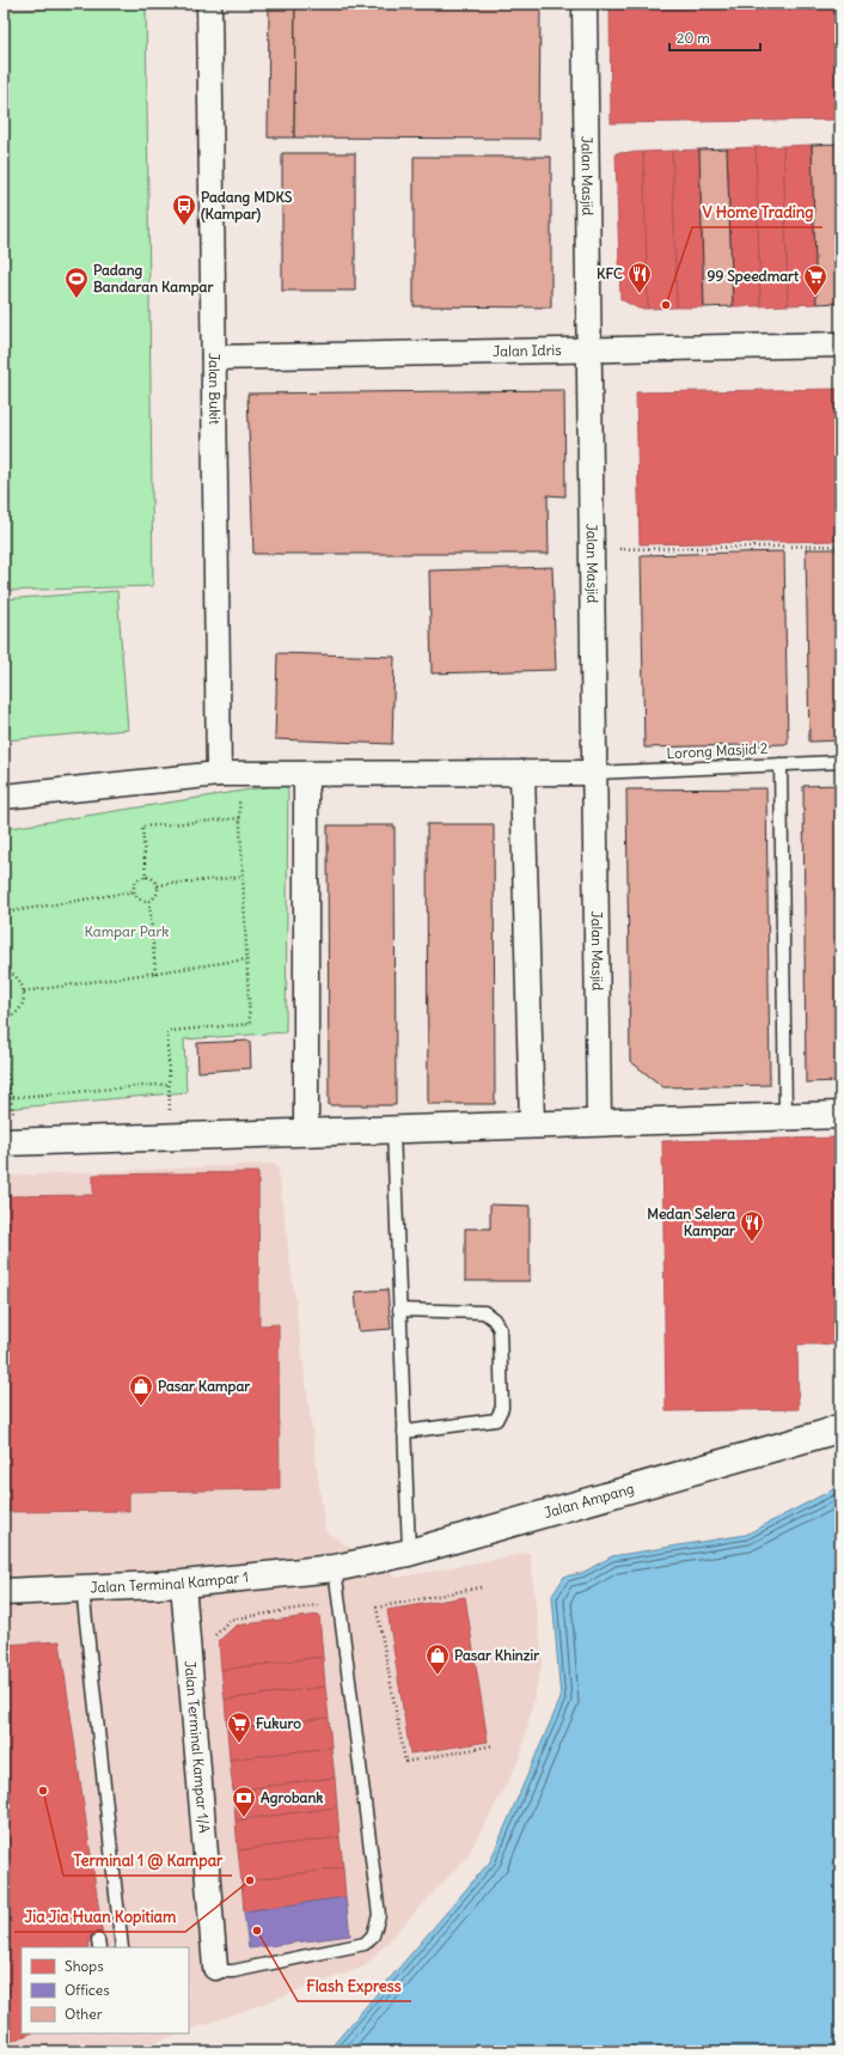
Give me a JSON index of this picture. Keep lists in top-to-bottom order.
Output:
{
  "streets": {
    "street": [
      "Jalan Masjid",
      "Jalan Idris",
      "Jalan Bukit",
      "Jalan Ampang",
      "Jalan Terminal Kampar 1",
      "Jalan Terminal Kampar 1/A"
    ],
    "lane": ["Lorong Masjid 2"]
  },
  "crossings": [
    ["Jalan Masjid", "Jalan Idris"],
    ["Jalan Masjid", "Lorong Masjid 2"],
    ["Jalan Idris", "Jalan Bukit"],
    ["Jalan Ampang", "Jalan Terminal Kampar 1"],
    ["Jalan Terminal Kampar 1", "Jalan Terminal Kampar 1/A"]
  ],
  "parks": ["Kampar Park"],
  "places": {
    "bus stop": ["Padang MDKS (Kampar)"],
    "restaurant": ["KFC", "Medan Selera Kampar"],
    "supermarket": ["99 Speedmart", "Fukuro"],
    "sports": ["Padang Bandaran Kampar"],
    "other": [
      "V Home Trading",
      "Terminal 1 @ Kampar",
      "Jia Jia Huan Kopitiam",
      "Flash Express"
    ],
    "shop": ["Pasar Kampar", "Pasar Khinzir"],
    "bank": ["Agrobank"]
  },
  "legend": ["Shops", "Offices", "Other"],
  "scale_bar": "20 m"
}
